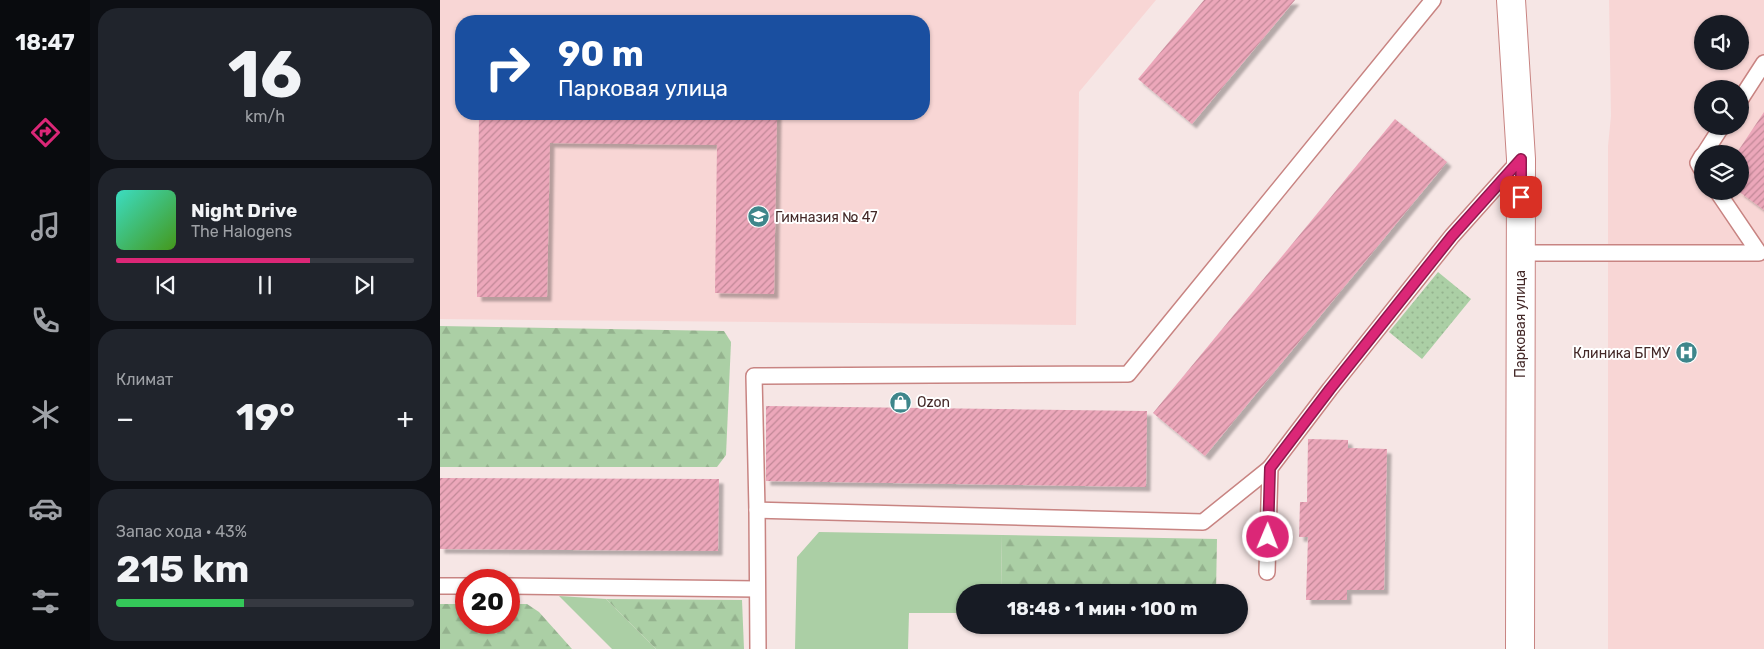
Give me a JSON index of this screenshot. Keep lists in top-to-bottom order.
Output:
{
  "streets": {
    "street": ["Парковая улица"]
  },
  "places": {
    "school or university": ["Гимназия № 47"],
    "hospital": ["Клиника БГМУ"],
    "shop": ["Ozon"]
  },
  "page": {
    "tabs": "18:47",
    "tile": [
      ["16", "km/h"],
      "Климат",
      ["Запас хода · 43%", "215 km"]
    ],
    "turn": ["90 m", "Парковая улица"],
    "song": ["Night Drive", "The Halogens"],
    "heat": ["−", "19°", "+"],
    "limit": "20",
    "trip": "18:48 · 1 мин · 100 m"
  }
}
